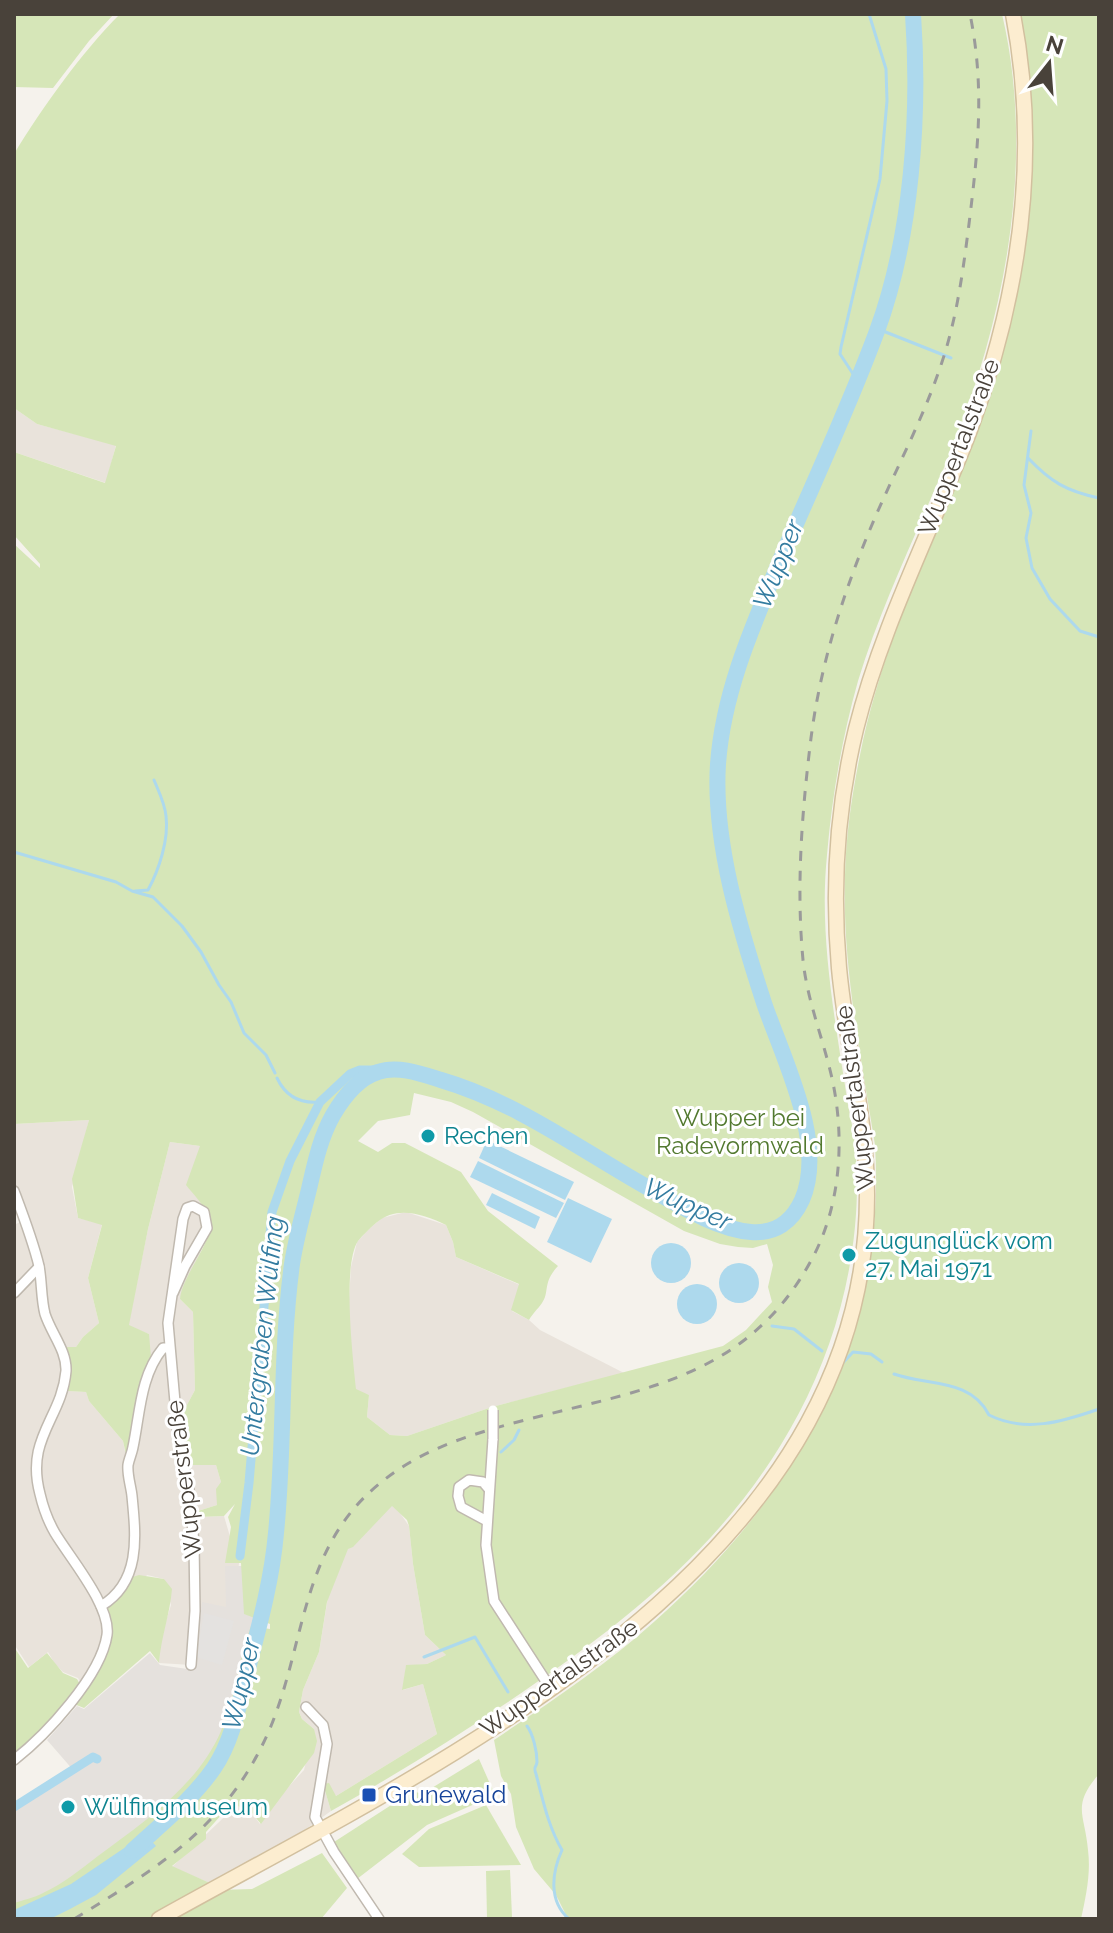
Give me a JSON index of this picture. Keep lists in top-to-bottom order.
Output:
{
  "streets": {
    "main road": ["Wuppertalstraße"],
    "street": ["Wupperstraße"]
  },
  "water": ["Wupper", "Untergraben Wülfing"],
  "parks": ["Wupper bei Radevormwald"],
  "places": {
    "other": ["Rechen", "Zugunglück vom 27. Mai 1971", "Wülfingmuseum"],
    "transit": ["Grunewald"]
  },
  "north": "top"
}
